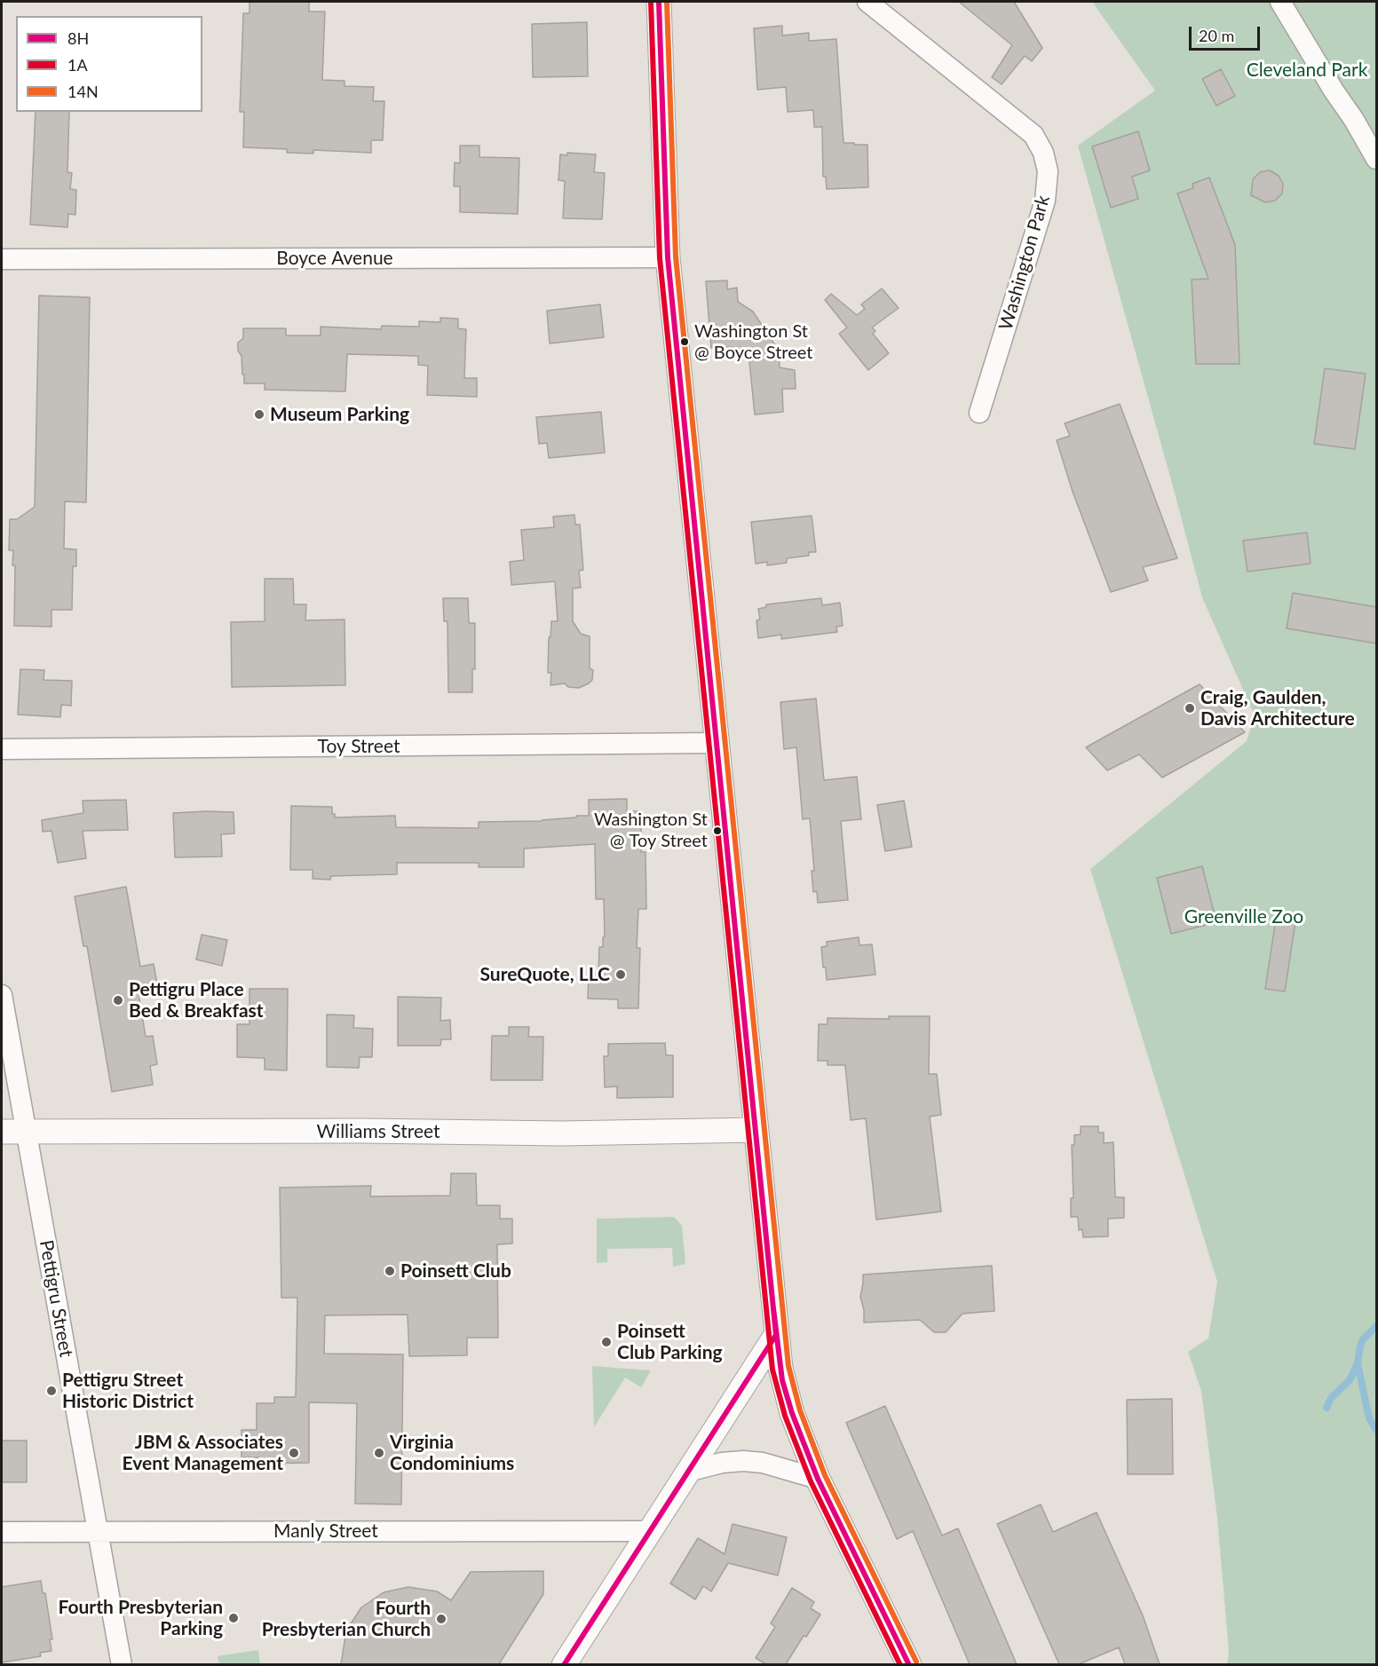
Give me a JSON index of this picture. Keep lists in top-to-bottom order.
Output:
{
  "streets": {
    "street": [
      "Boyce Avenue",
      "Washington Park",
      "Toy Street",
      "Williams Street",
      "Pettigru Street",
      "Manly Street"
    ]
  },
  "crossings": [
    ["Williams Street", "Pettigru Street"],
    ["Pettigru Street", "Manly Street"]
  ],
  "parks": ["Cleveland Park", "Greenville Zoo"],
  "places": [
    "Washington St @ Boyce Street",
    "Museum Parking",
    "Craig, Gaulden, Davis Architecture",
    "Washington St @ Toy Street",
    "SureQuote, LLC",
    "Pettigru Place Bed & Breakfast",
    "Poinsett Club",
    "Poinsett Club Parking",
    "Pettigru Street Historic District",
    "JBM & Associates Event Management",
    "Virginia Condominiums",
    "Fourth Presbyterian Parking",
    "Fourth Presbyterian Church"
  ],
  "lines": ["transit line 8H", "transit line 1A", "transit line 14N"],
  "legend": ["8H", "1A", "14N"],
  "scale_bar": "20 m"
}
